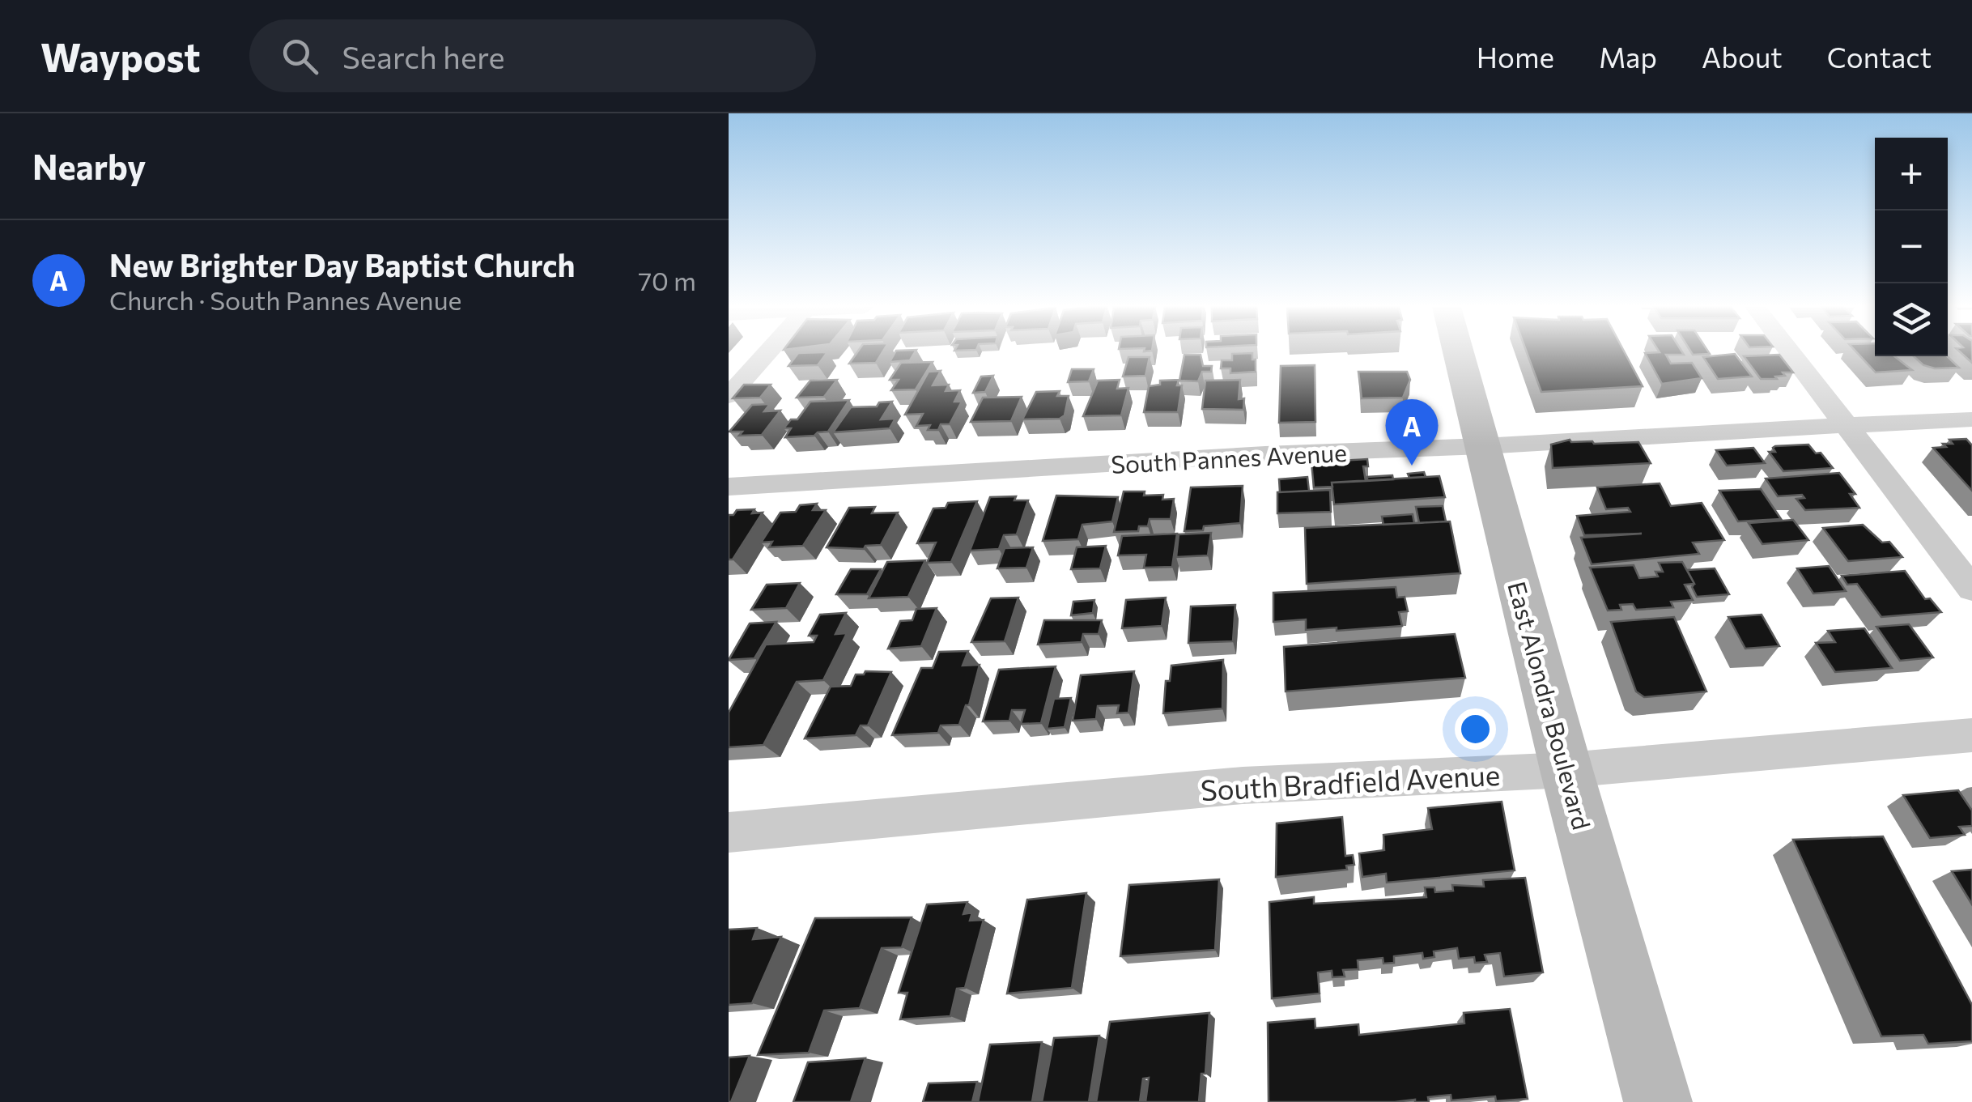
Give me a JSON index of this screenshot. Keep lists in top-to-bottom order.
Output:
{
  "streets": {
    "main road": ["East Alondra Boulevard"],
    "street": ["South Pannes Avenue", "South Bradfield Avenue"]
  },
  "crossings": [
    ["South Pannes Avenue", "East Alondra Boulevard"],
    ["East Alondra Boulevard", "South Bradfield Avenue"]
  ],
  "page": {
    "header": "Waypost",
    "search": "Search here",
    "nav": [
      "Home",
      "Map",
      "About",
      "Contact"
    ],
    "heading": "Nearby",
    "map_buttons": ["+", "−"],
    "list": [
      {
        "mark": "A",
        "name": "New Brighter Day Baptist Church",
        "note": "Church · South Pannes Avenue",
        "value": "70 m"
      }
    ],
    "pins": "A"
  }
}
